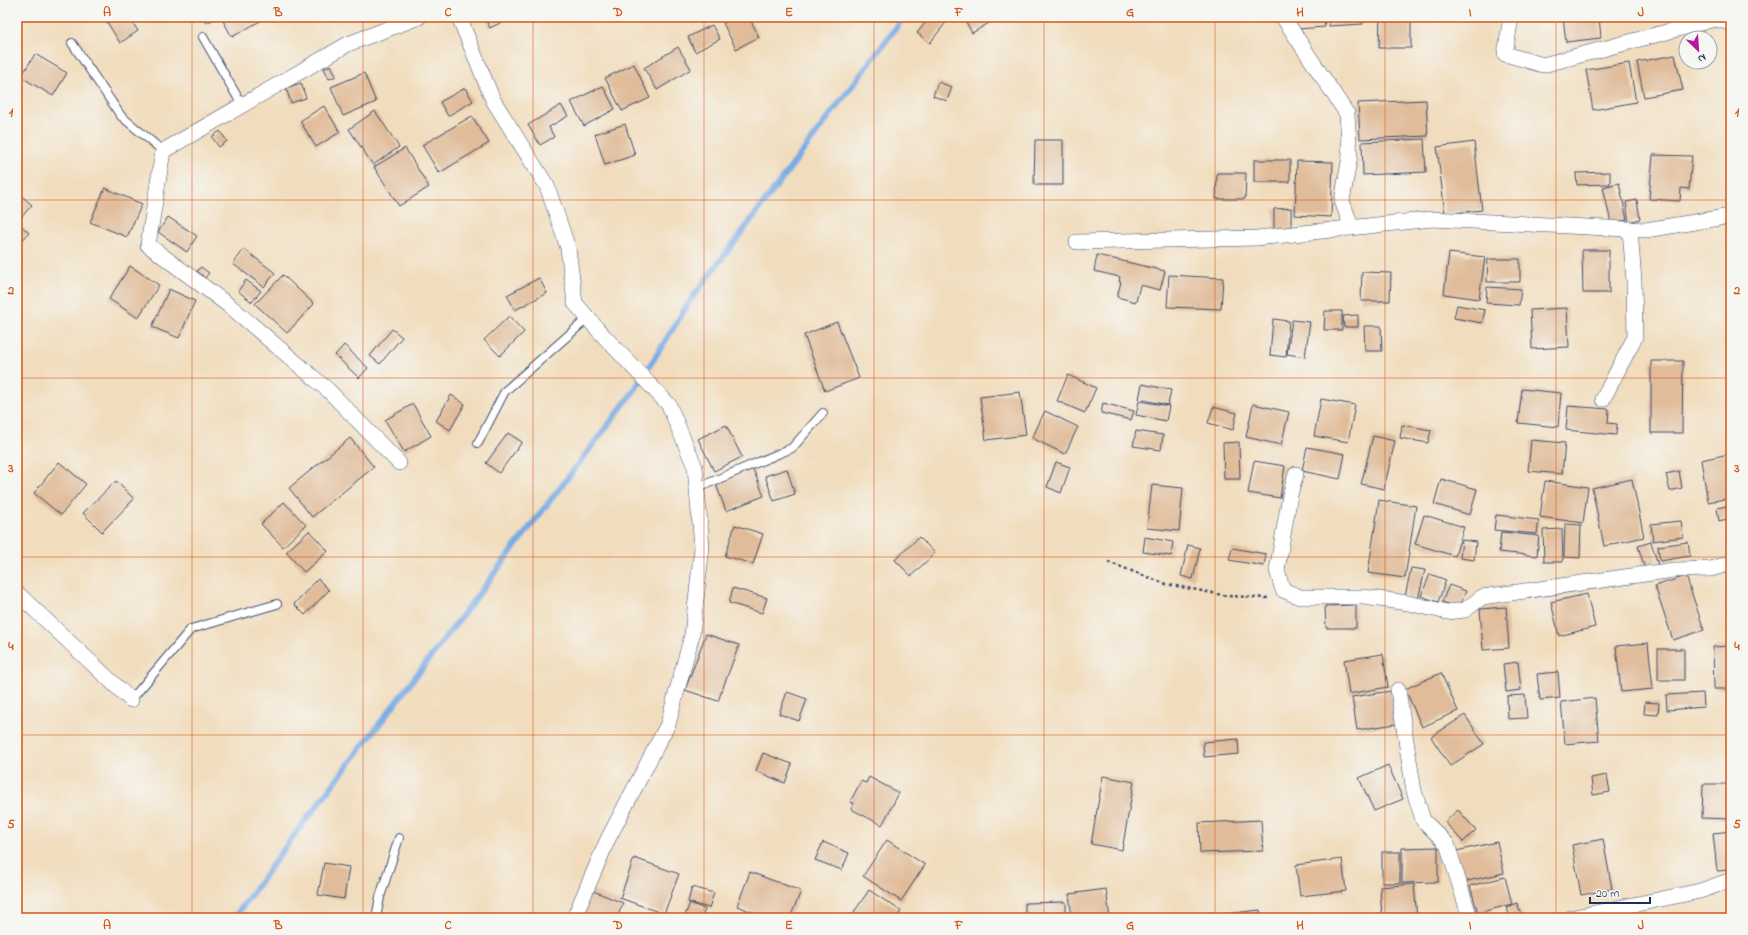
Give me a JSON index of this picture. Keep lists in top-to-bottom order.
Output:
{
  "scale_bar": "20 m",
  "north": "bottom right",
  "grid": {
    "columns": [
      "A",
      "B",
      "C",
      "D",
      "E",
      "F",
      "G",
      "H",
      "I",
      "J"
    ],
    "rows": [
      "1",
      "2",
      "3",
      "4",
      "5"
    ]
  }
}
